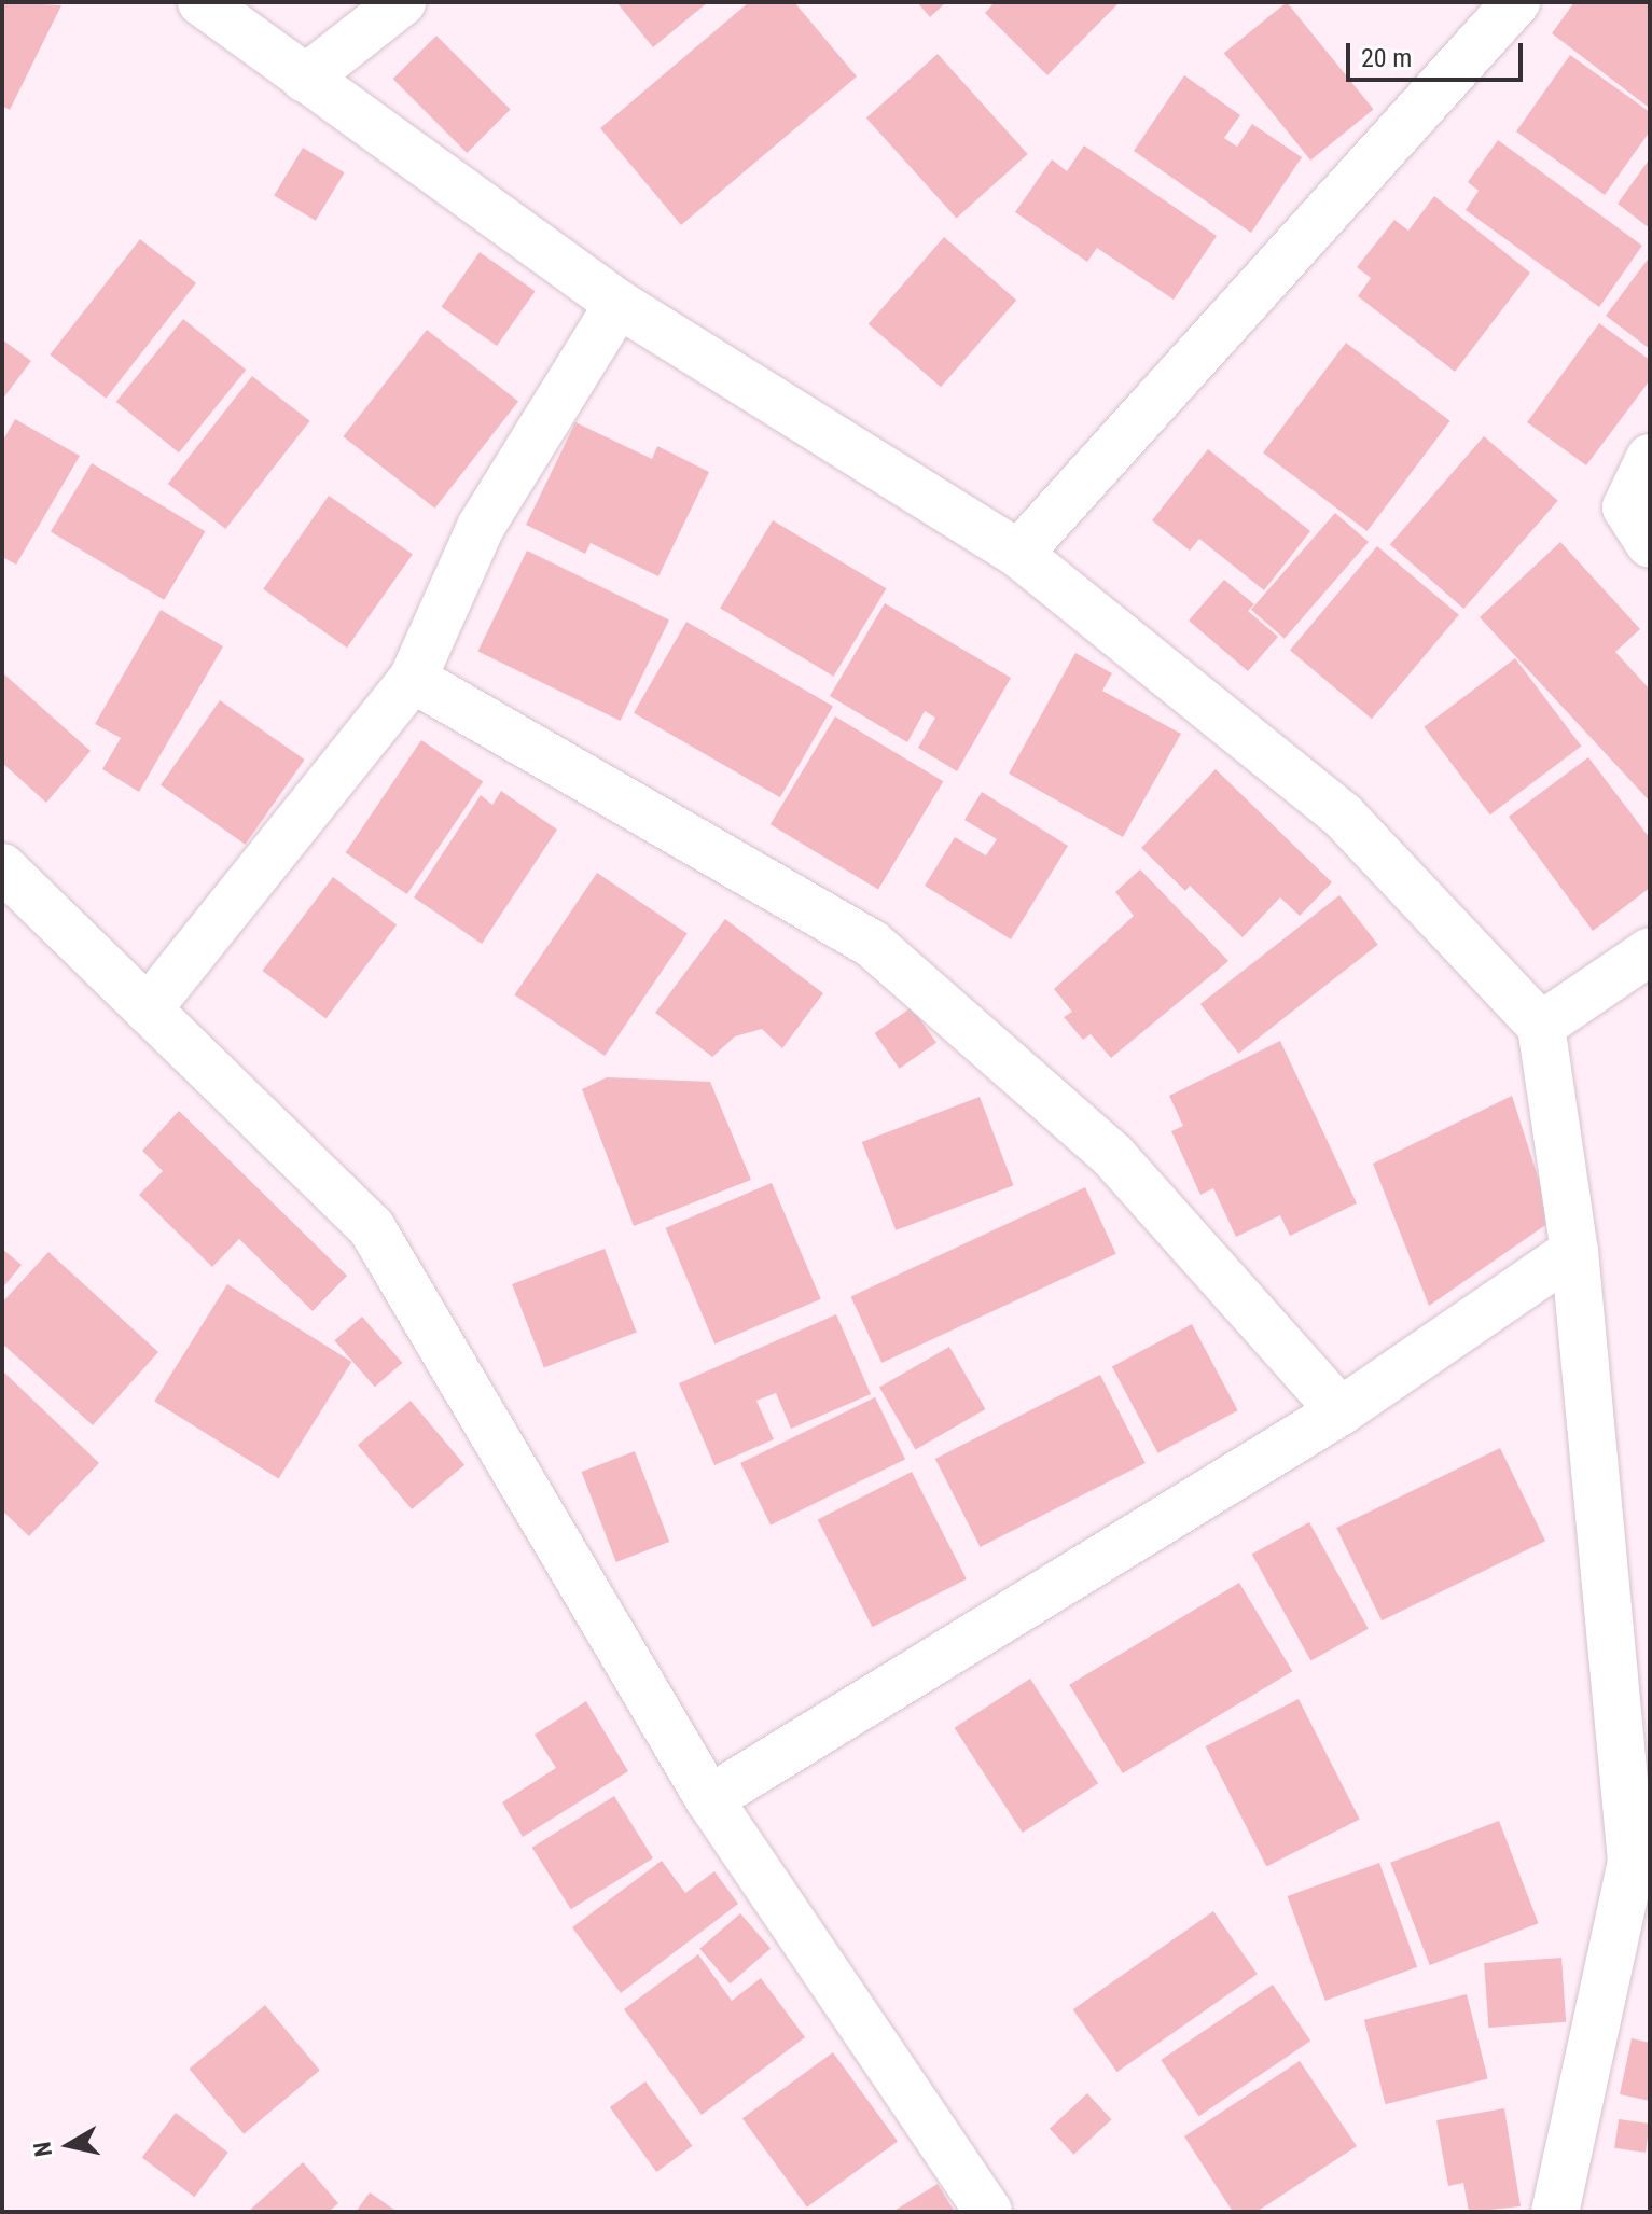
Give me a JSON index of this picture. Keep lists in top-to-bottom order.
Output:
{
  "scale_bar": "20 m",
  "north": "left"
}
